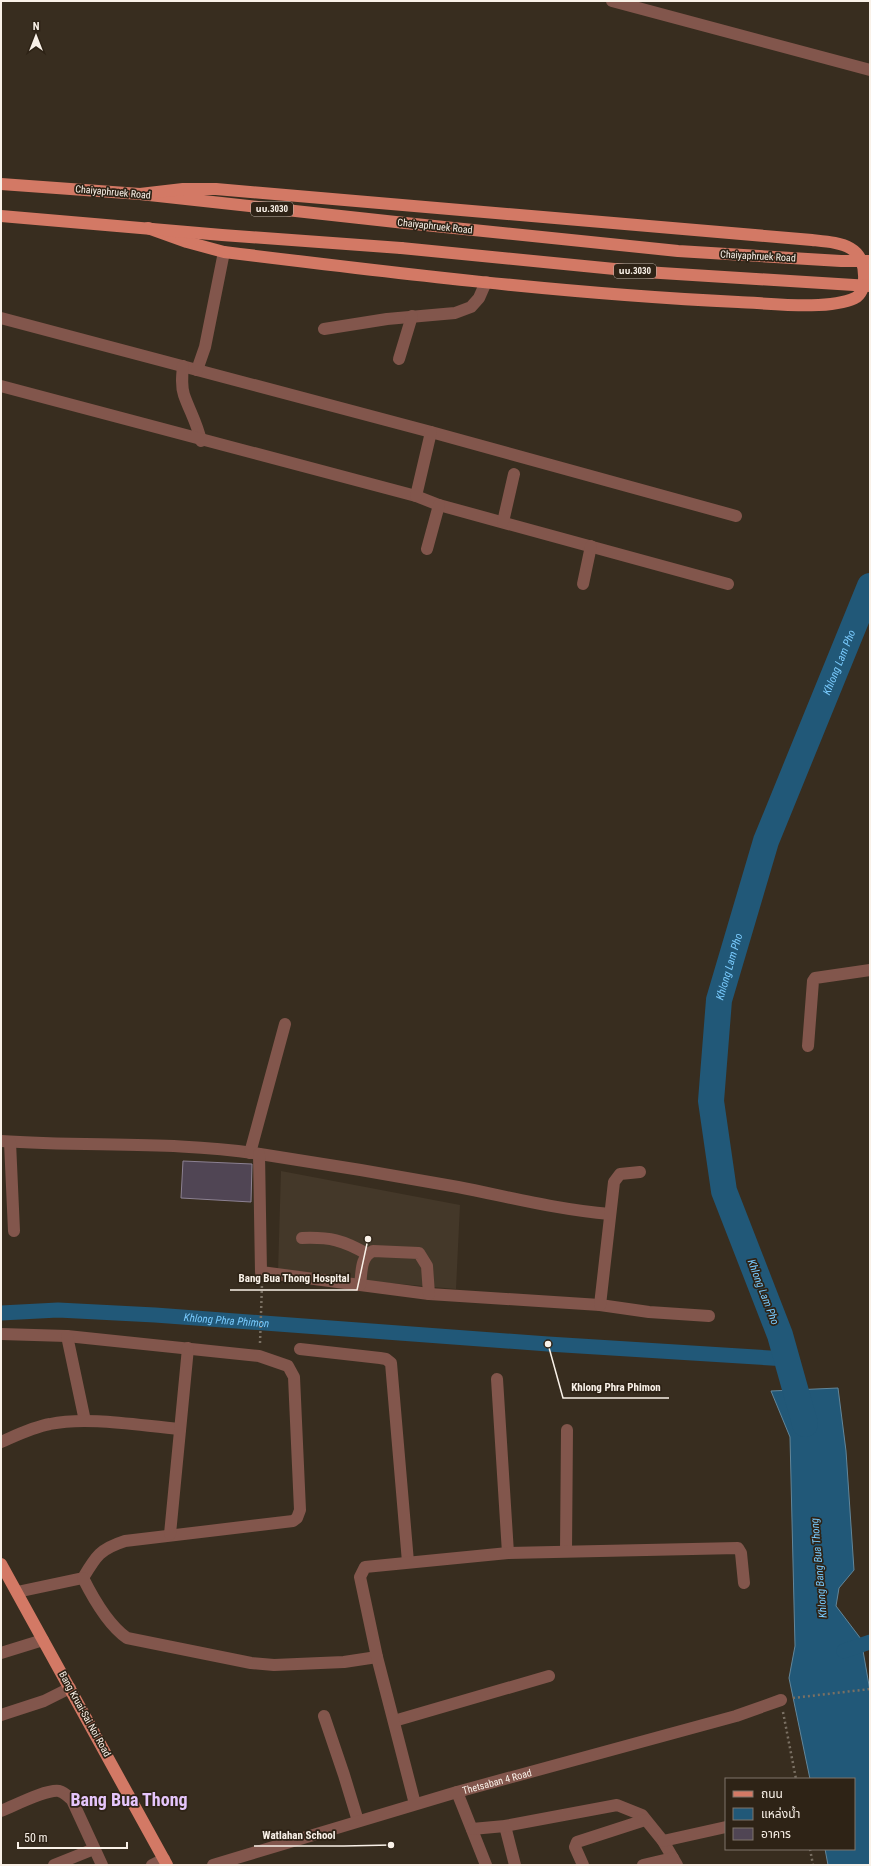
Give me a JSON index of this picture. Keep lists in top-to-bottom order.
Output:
{
  "streets": {
    "main road": ["Chaiyaphruek Road", "นบ.3030", "Bang Kruai-Sai Noi Road"],
    "street": ["Thetsaban 4 Road"]
  },
  "districts": ["Bang Bua Thong"],
  "water": ["Khlong Lam Pho", "Khlong Phra Phimon", "Khlong Bang Bua Thong"],
  "places": ["Bang Bua Thong Hospital", "Khlong Phra Phimon", "Watlahan School"],
  "legend": ["ถนน", "แหล่งน้ำ", "อาคาร"],
  "scale_bar": "50 m",
  "north": "top"
}
